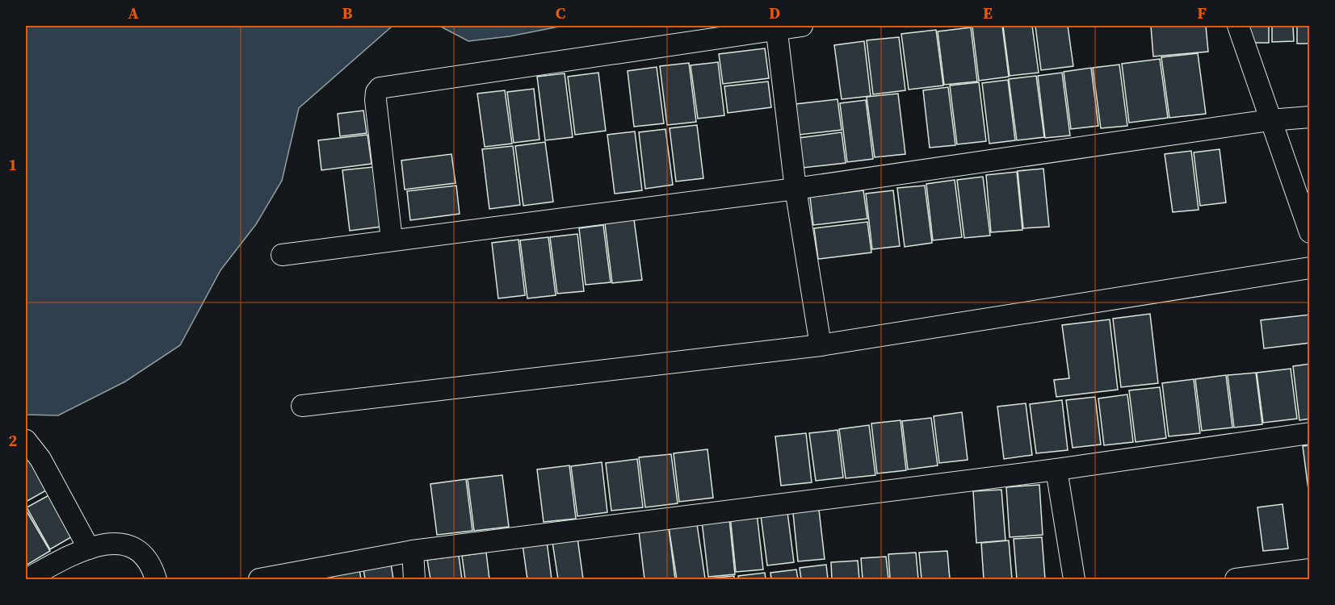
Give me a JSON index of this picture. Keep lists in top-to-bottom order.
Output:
{
  "grid": {
    "columns": [
      "A",
      "B",
      "C",
      "D",
      "E",
      "F"
    ],
    "rows": ["1", "2"]
  }
}
